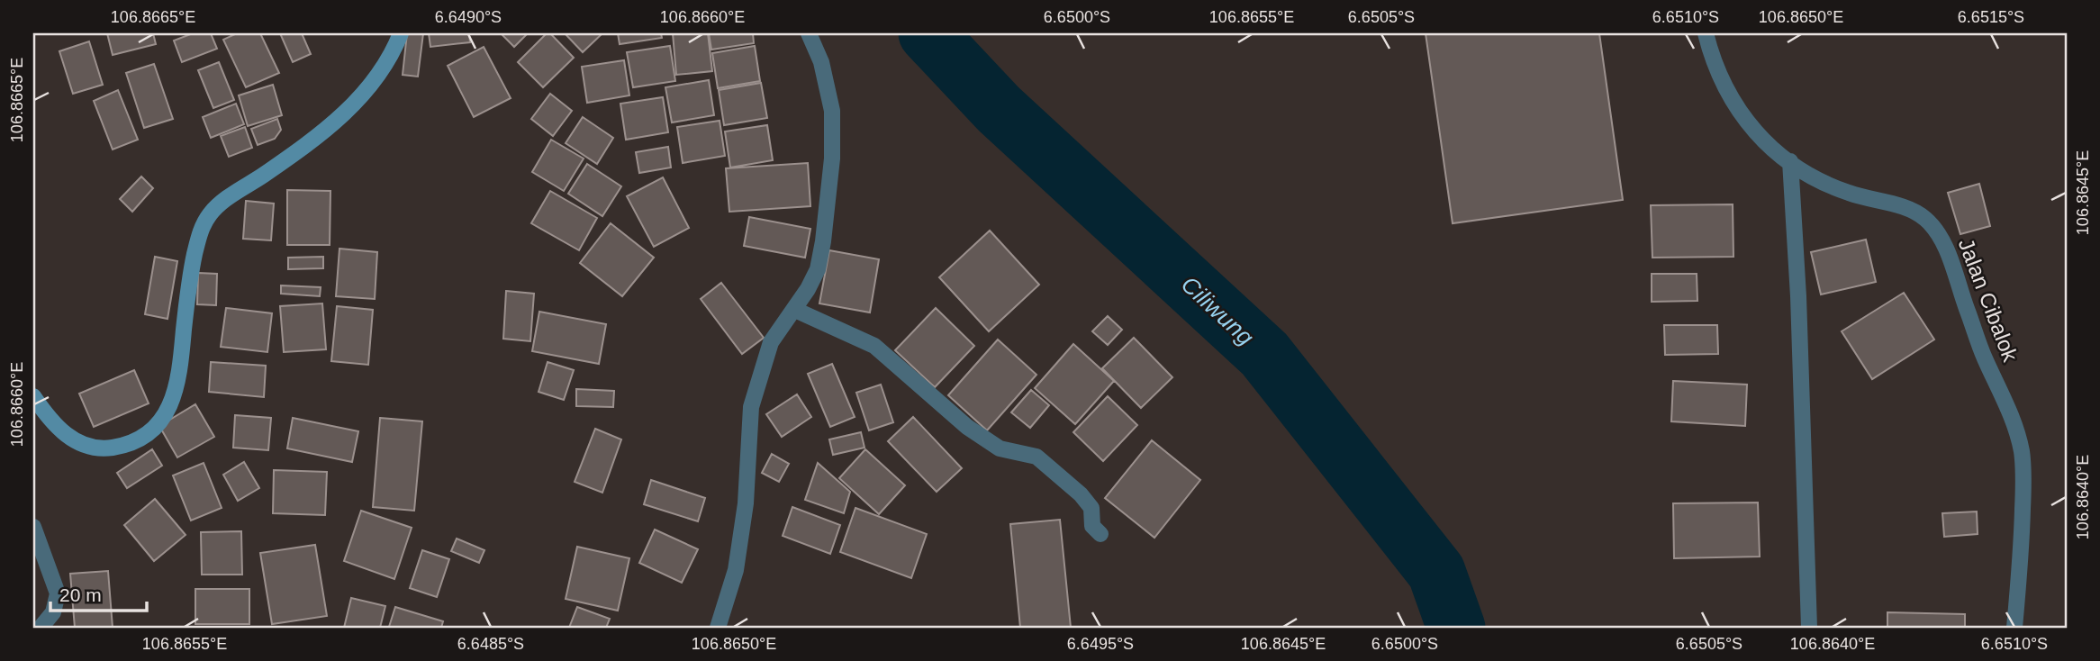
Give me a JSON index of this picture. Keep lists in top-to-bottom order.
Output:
{
  "streets": {
    "street": ["Jalan Cibalok"]
  },
  "water": ["Ciliwung"],
  "scale_bar": "20 m",
  "coordinates": [
    "106.8665°E",
    "6.6490°S",
    "106.8660°E",
    "6.6500°S",
    "106.8655°E",
    "6.6505°S",
    "6.6510°S",
    "106.8650°E",
    "6.6515°S",
    "106.8645°E",
    "106.8640°E",
    "6.6485°S",
    "6.6495°S"
  ]
}
